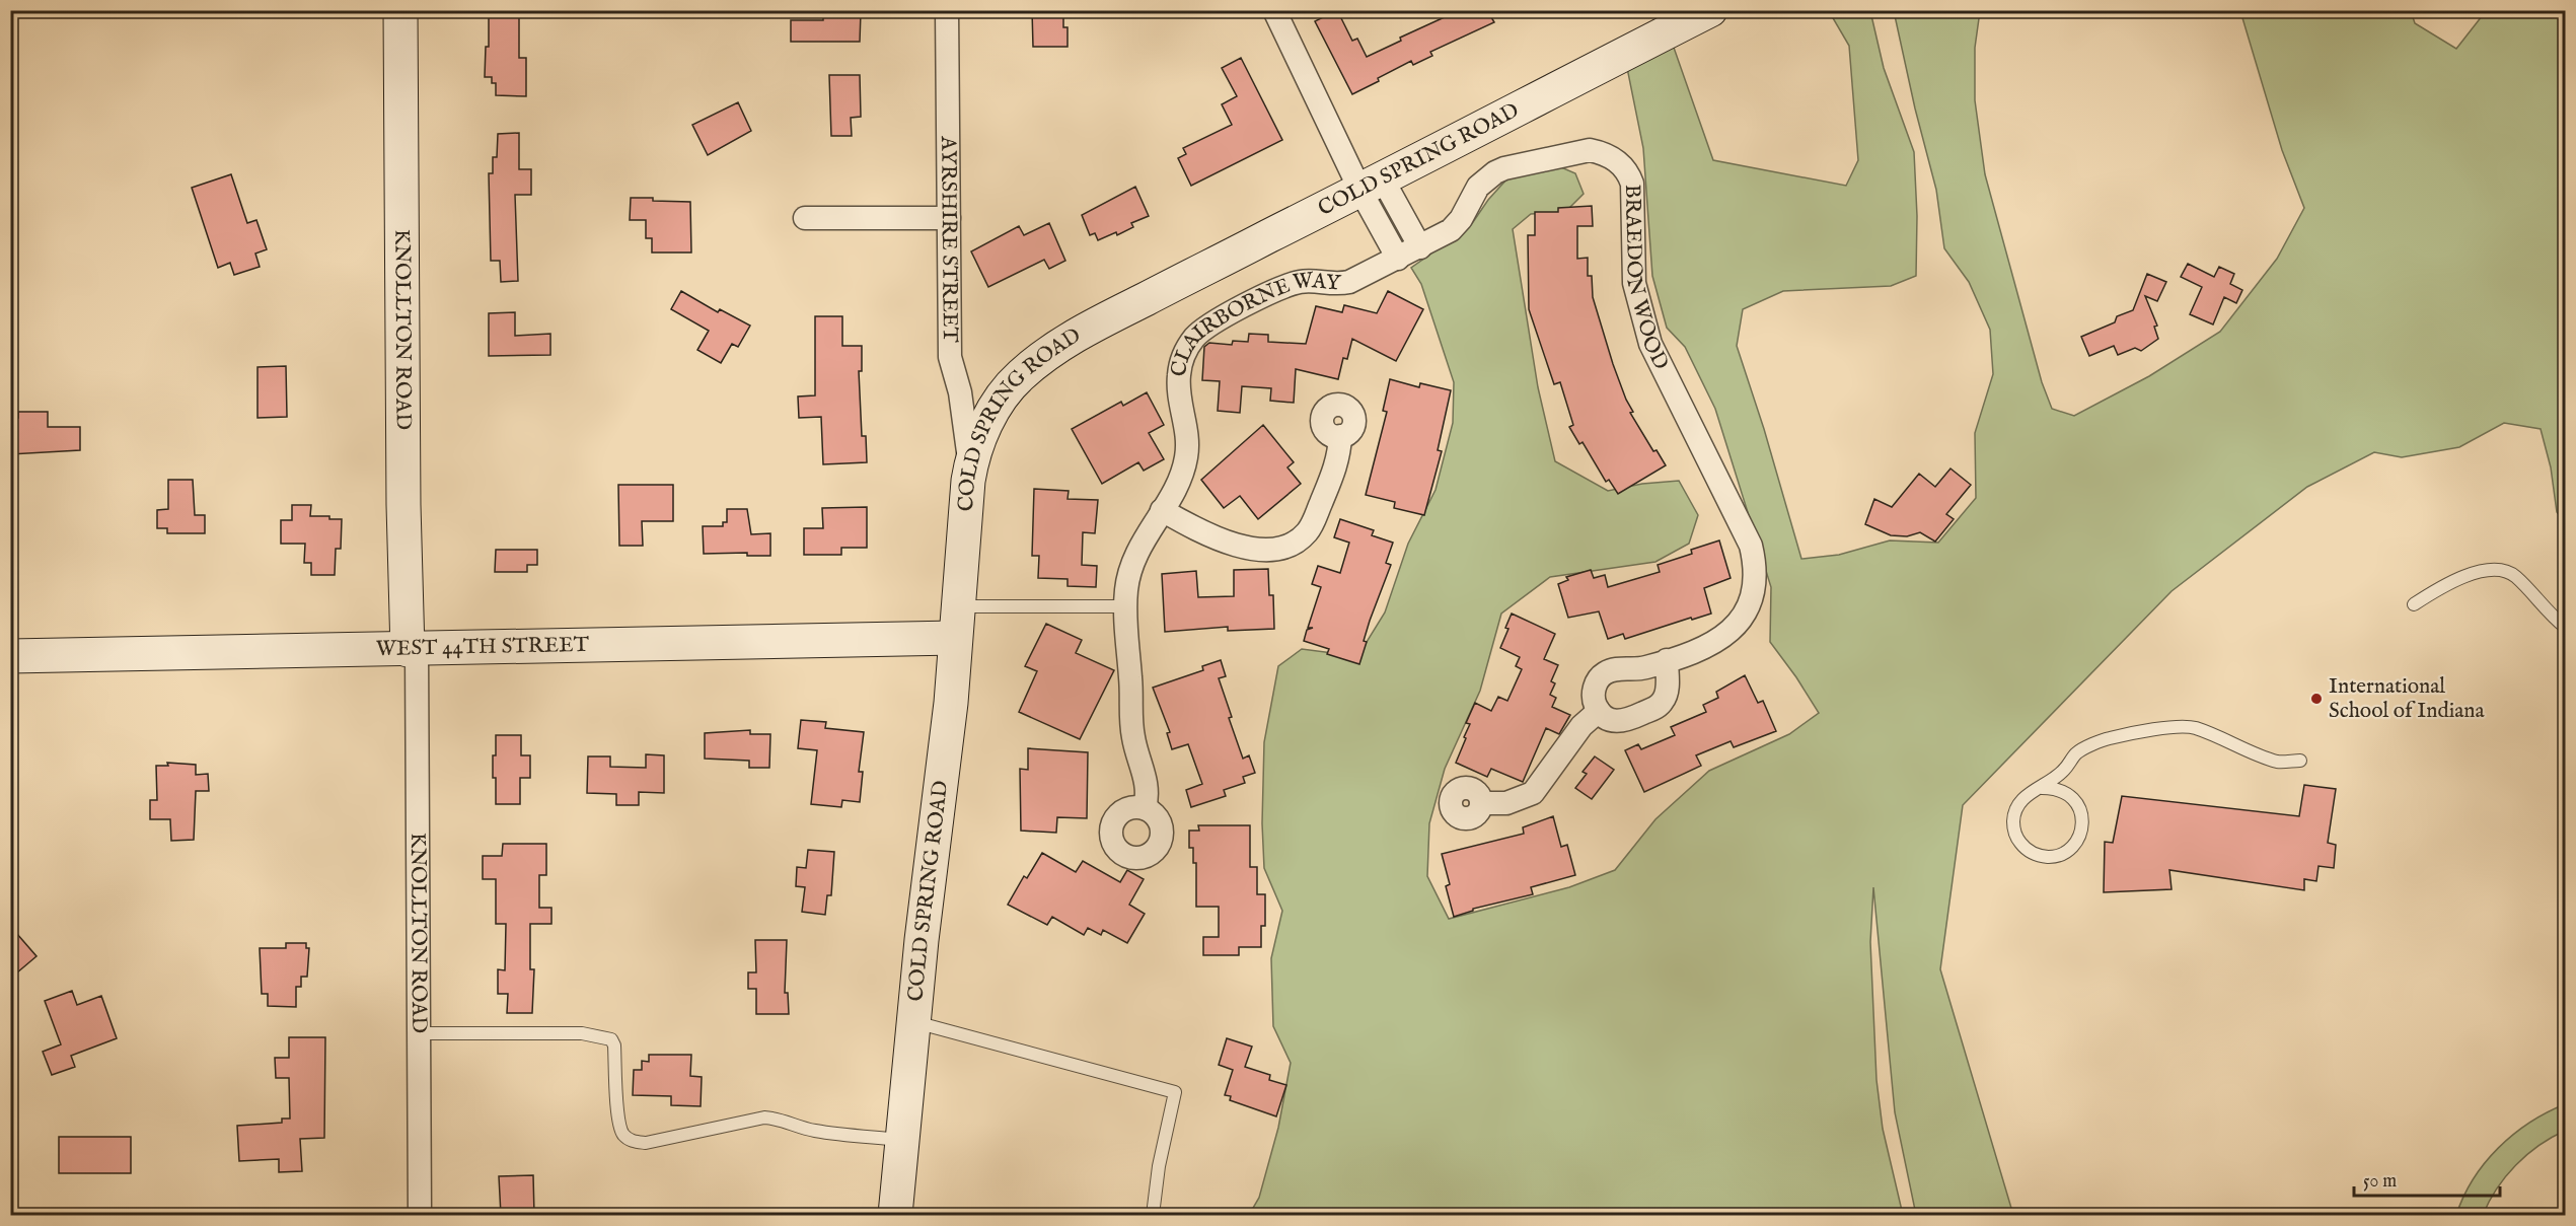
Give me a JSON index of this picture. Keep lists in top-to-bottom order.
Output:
{
  "streets": {
    "street": [
      "COLD SPRING ROAD",
      "AYRSHIRE STREET",
      "BRAEDON WOOD",
      "KNOLLTON ROAD",
      "CLAIRBORNE WAY",
      "WEST 44TH STREET"
    ]
  },
  "crossings": [
    ["COLD SPRING ROAD", "AYRSHIRE STREET"],
    ["COLD SPRING ROAD", "WEST 44TH STREET"],
    ["BRAEDON WOOD", "CLAIRBORNE WAY"],
    ["KNOLLTON ROAD", "WEST 44TH STREET"]
  ],
  "places": ["International School of Indiana"],
  "scale_bar": "50 m"
}
